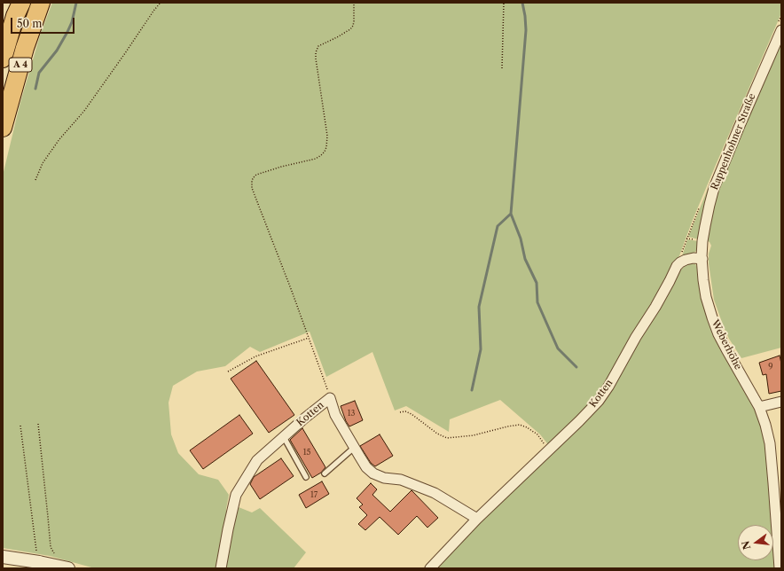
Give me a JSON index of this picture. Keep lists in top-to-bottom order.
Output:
{
  "streets": {
    "highway": ["A 4"],
    "street": ["Rappenhohner Straße", "Weberhöhe", "Kotten"]
  },
  "crossings": [
    ["Rappenhohner Straße", "Weberhöhe"]
  ],
  "house_numbers": [
    "9",
    "13",
    "15",
    "17"
  ],
  "scale_bar": "50 m",
  "north": "left"
}
